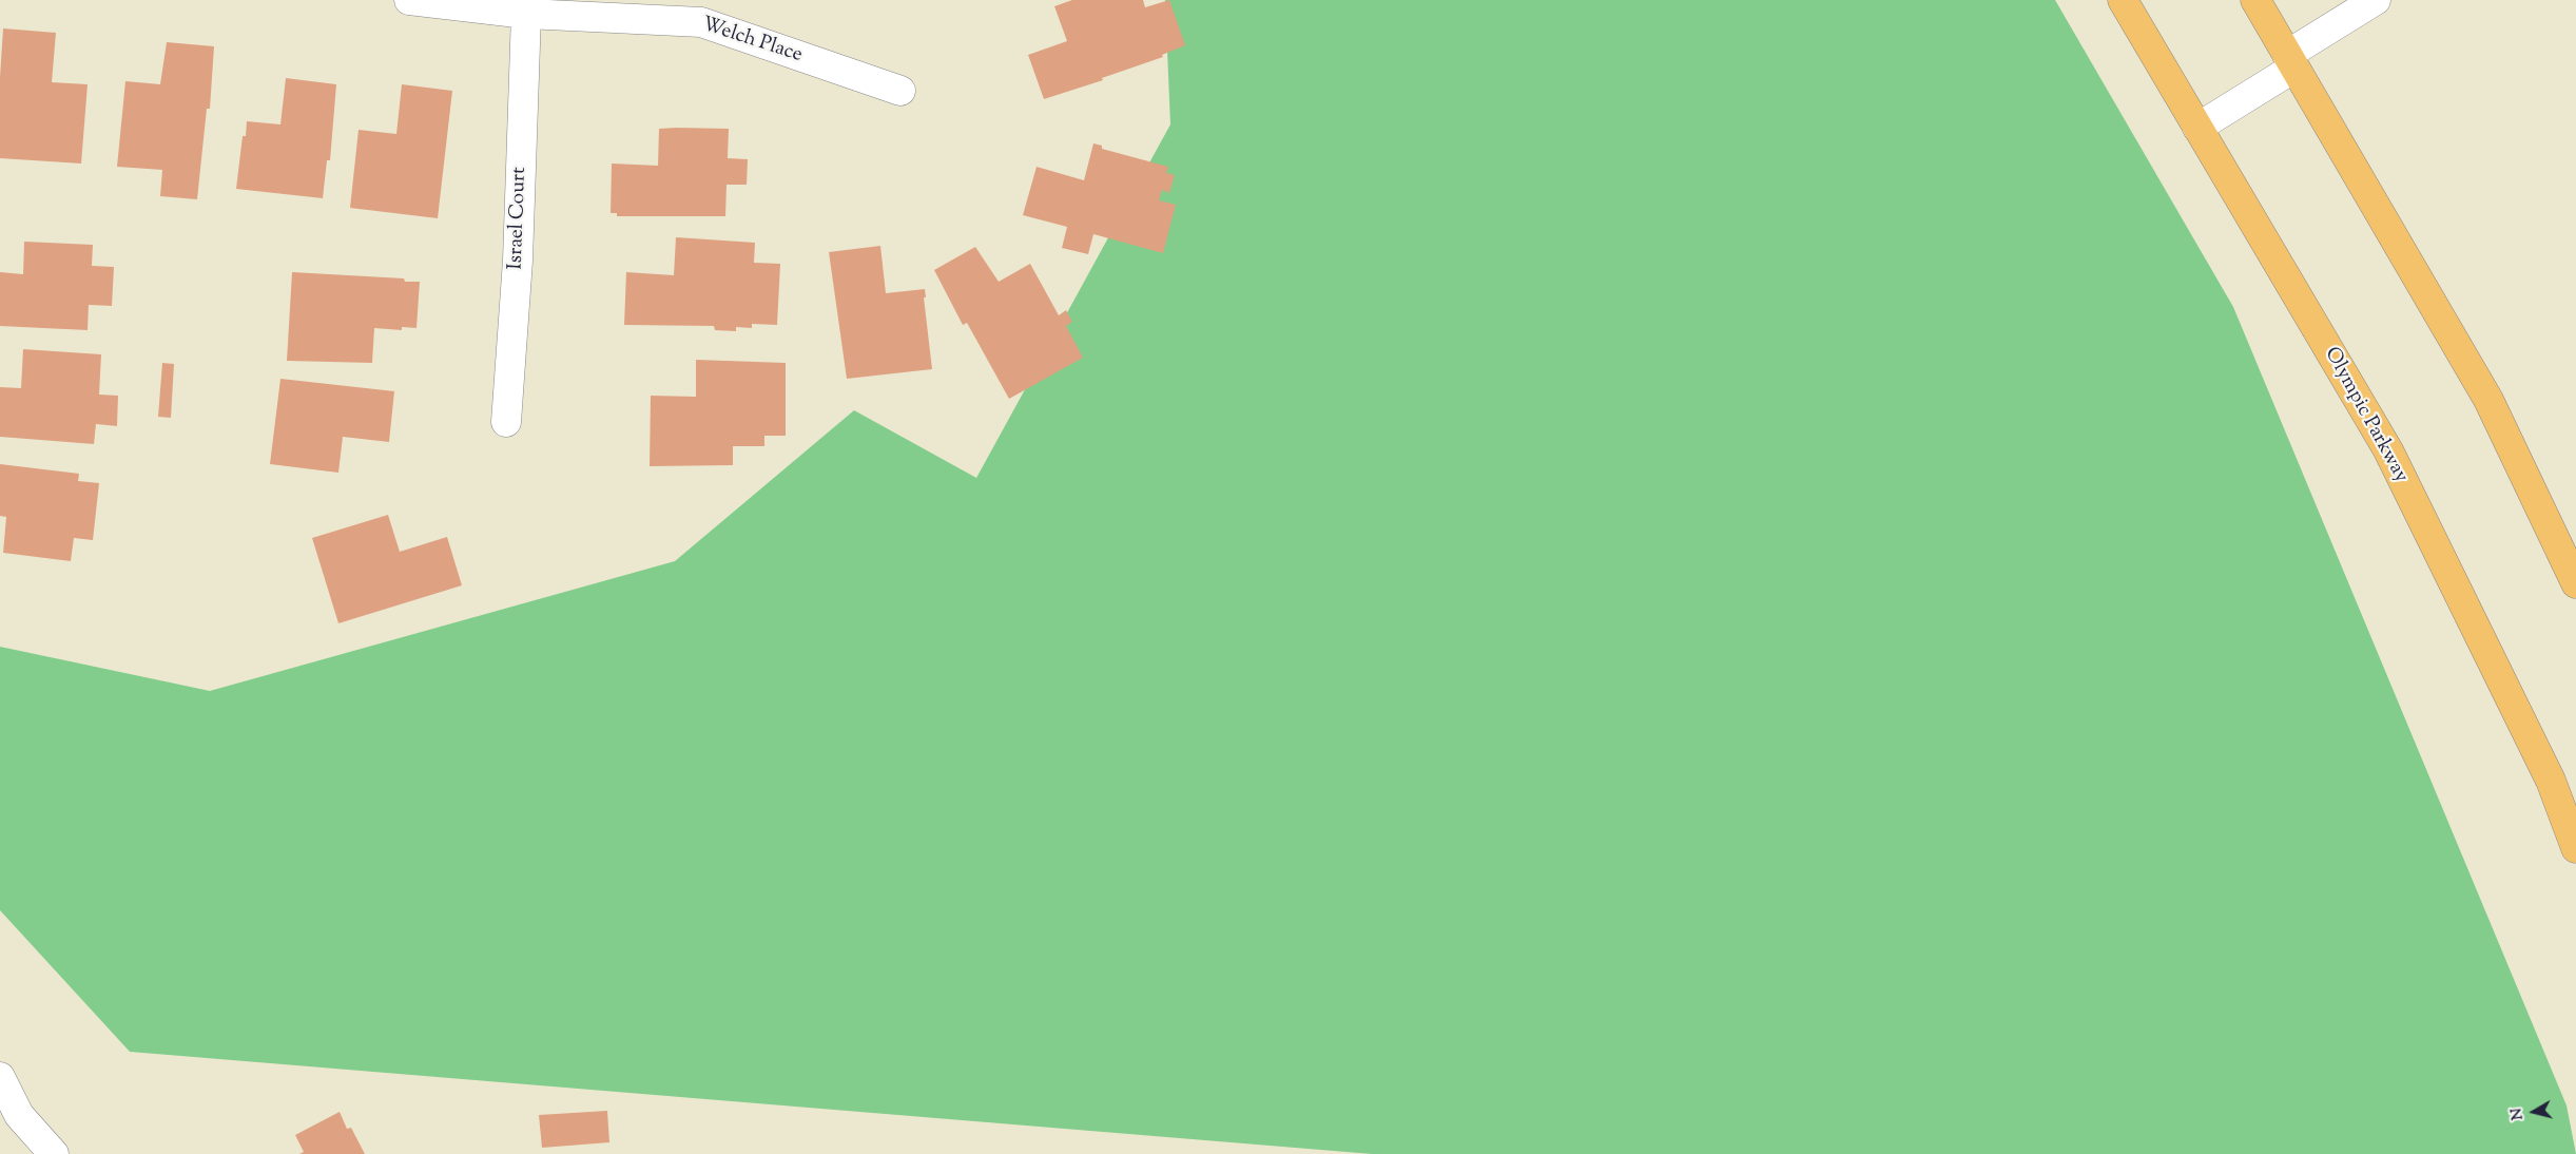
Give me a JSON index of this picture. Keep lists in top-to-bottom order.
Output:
{
  "streets": {
    "main road": ["Olympic Parkway"],
    "street": ["Welch Place", "Israel Court"]
  },
  "crossings": [
    ["Welch Place", "Israel Court"]
  ],
  "north": "left"
}
